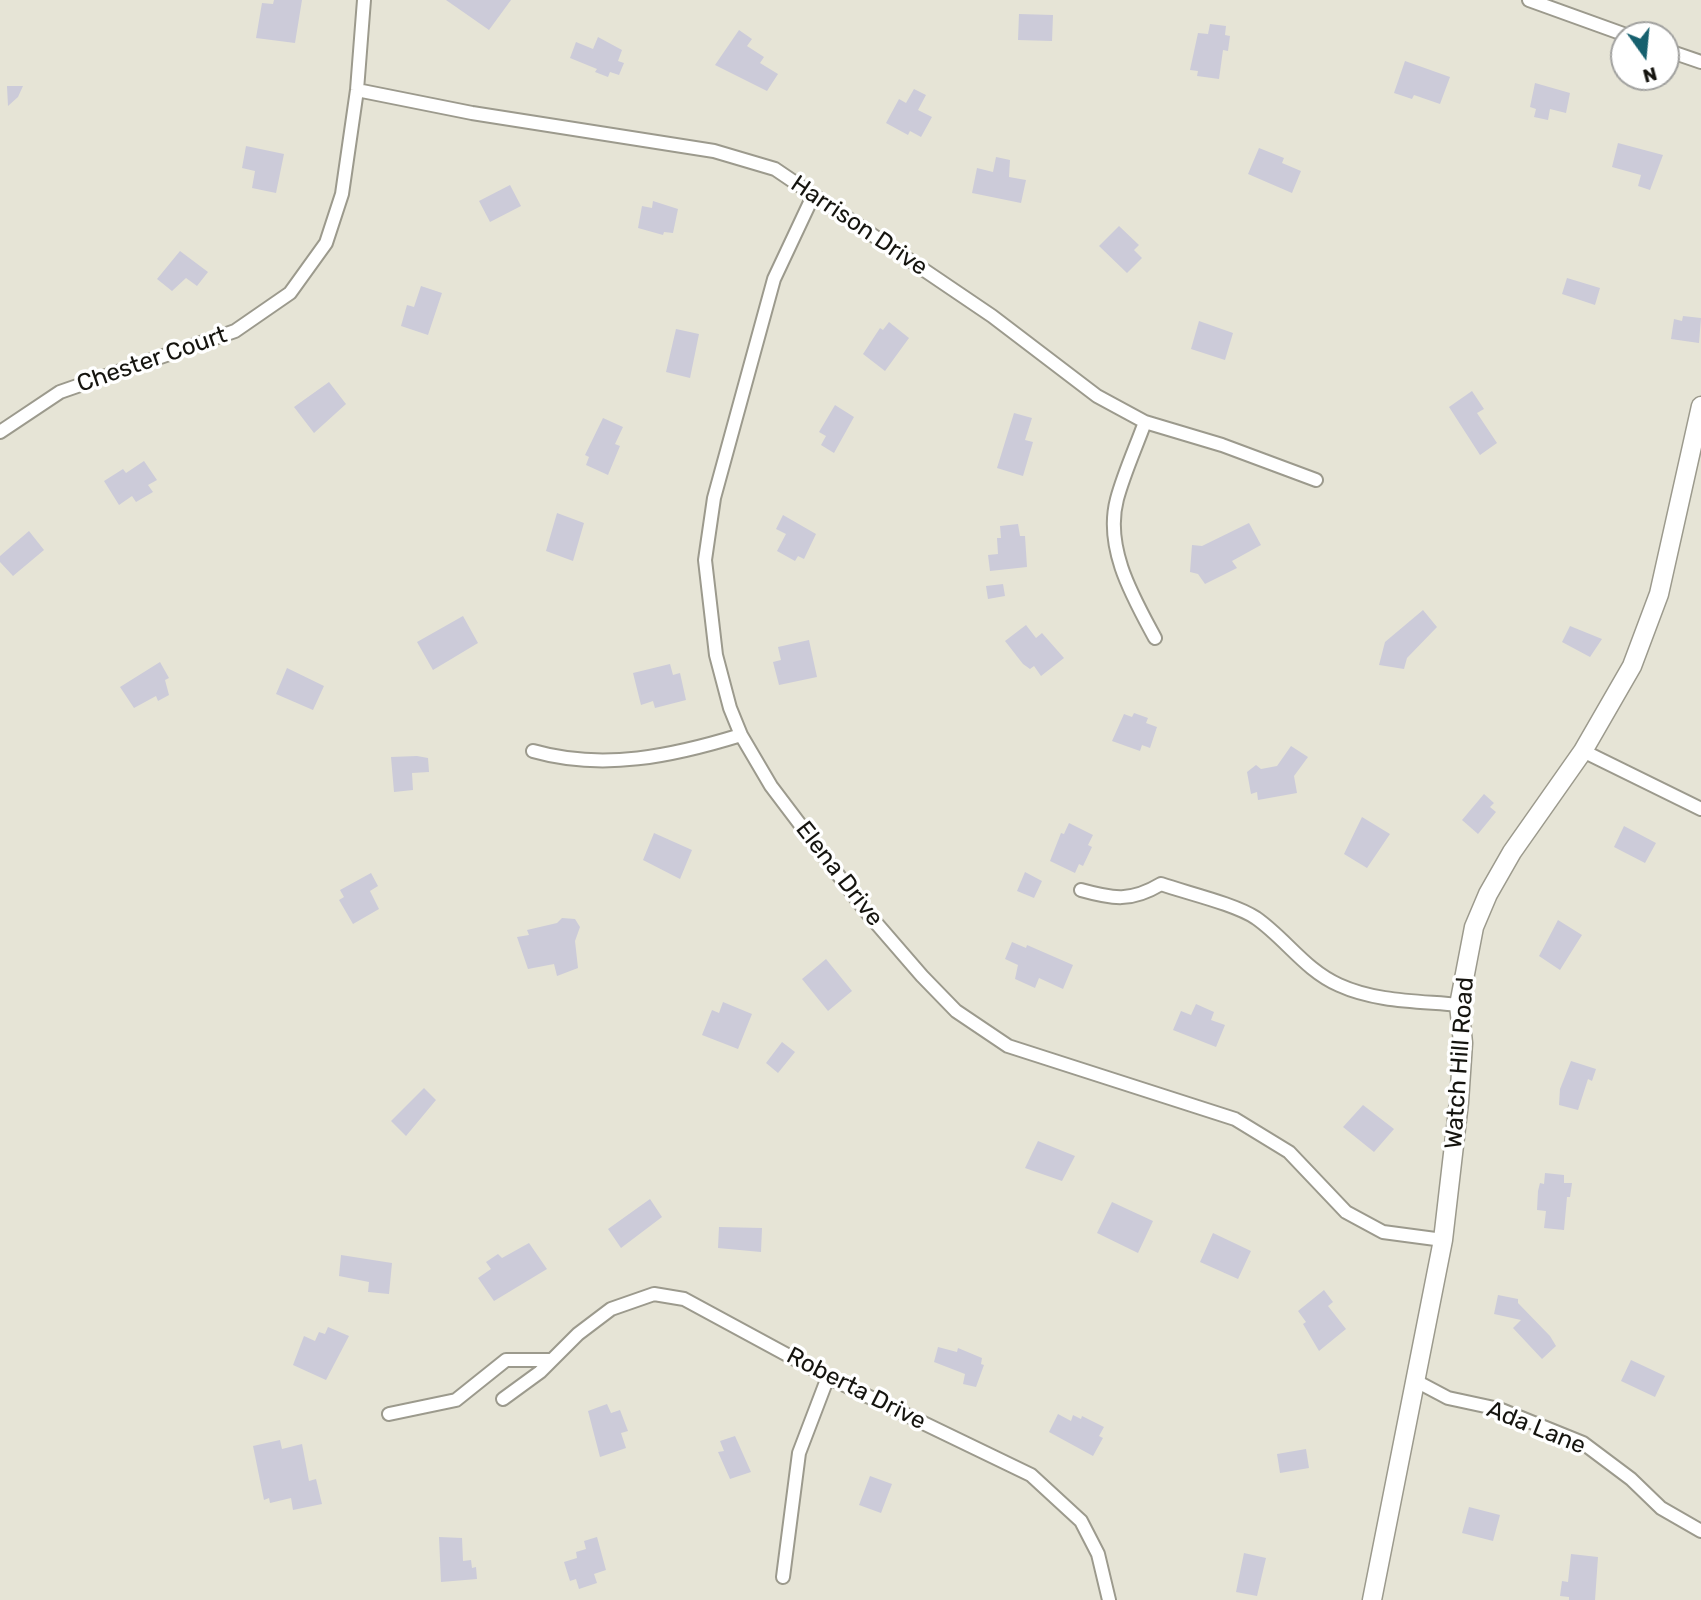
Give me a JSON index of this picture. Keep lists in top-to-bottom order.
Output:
{
  "streets": {
    "street": [
      "Harrison Drive",
      "Chester Court",
      "Elena Drive",
      "Watch Hill Road",
      "Roberta Drive",
      "Ada Lane"
    ]
  },
  "crossings": [
    ["Harrison Drive", "Chester Court"],
    ["Harrison Drive", "Elena Drive"],
    ["Elena Drive", "Watch Hill Road"],
    ["Watch Hill Road", "Ada Lane"]
  ],
  "north": "bottom"
}
